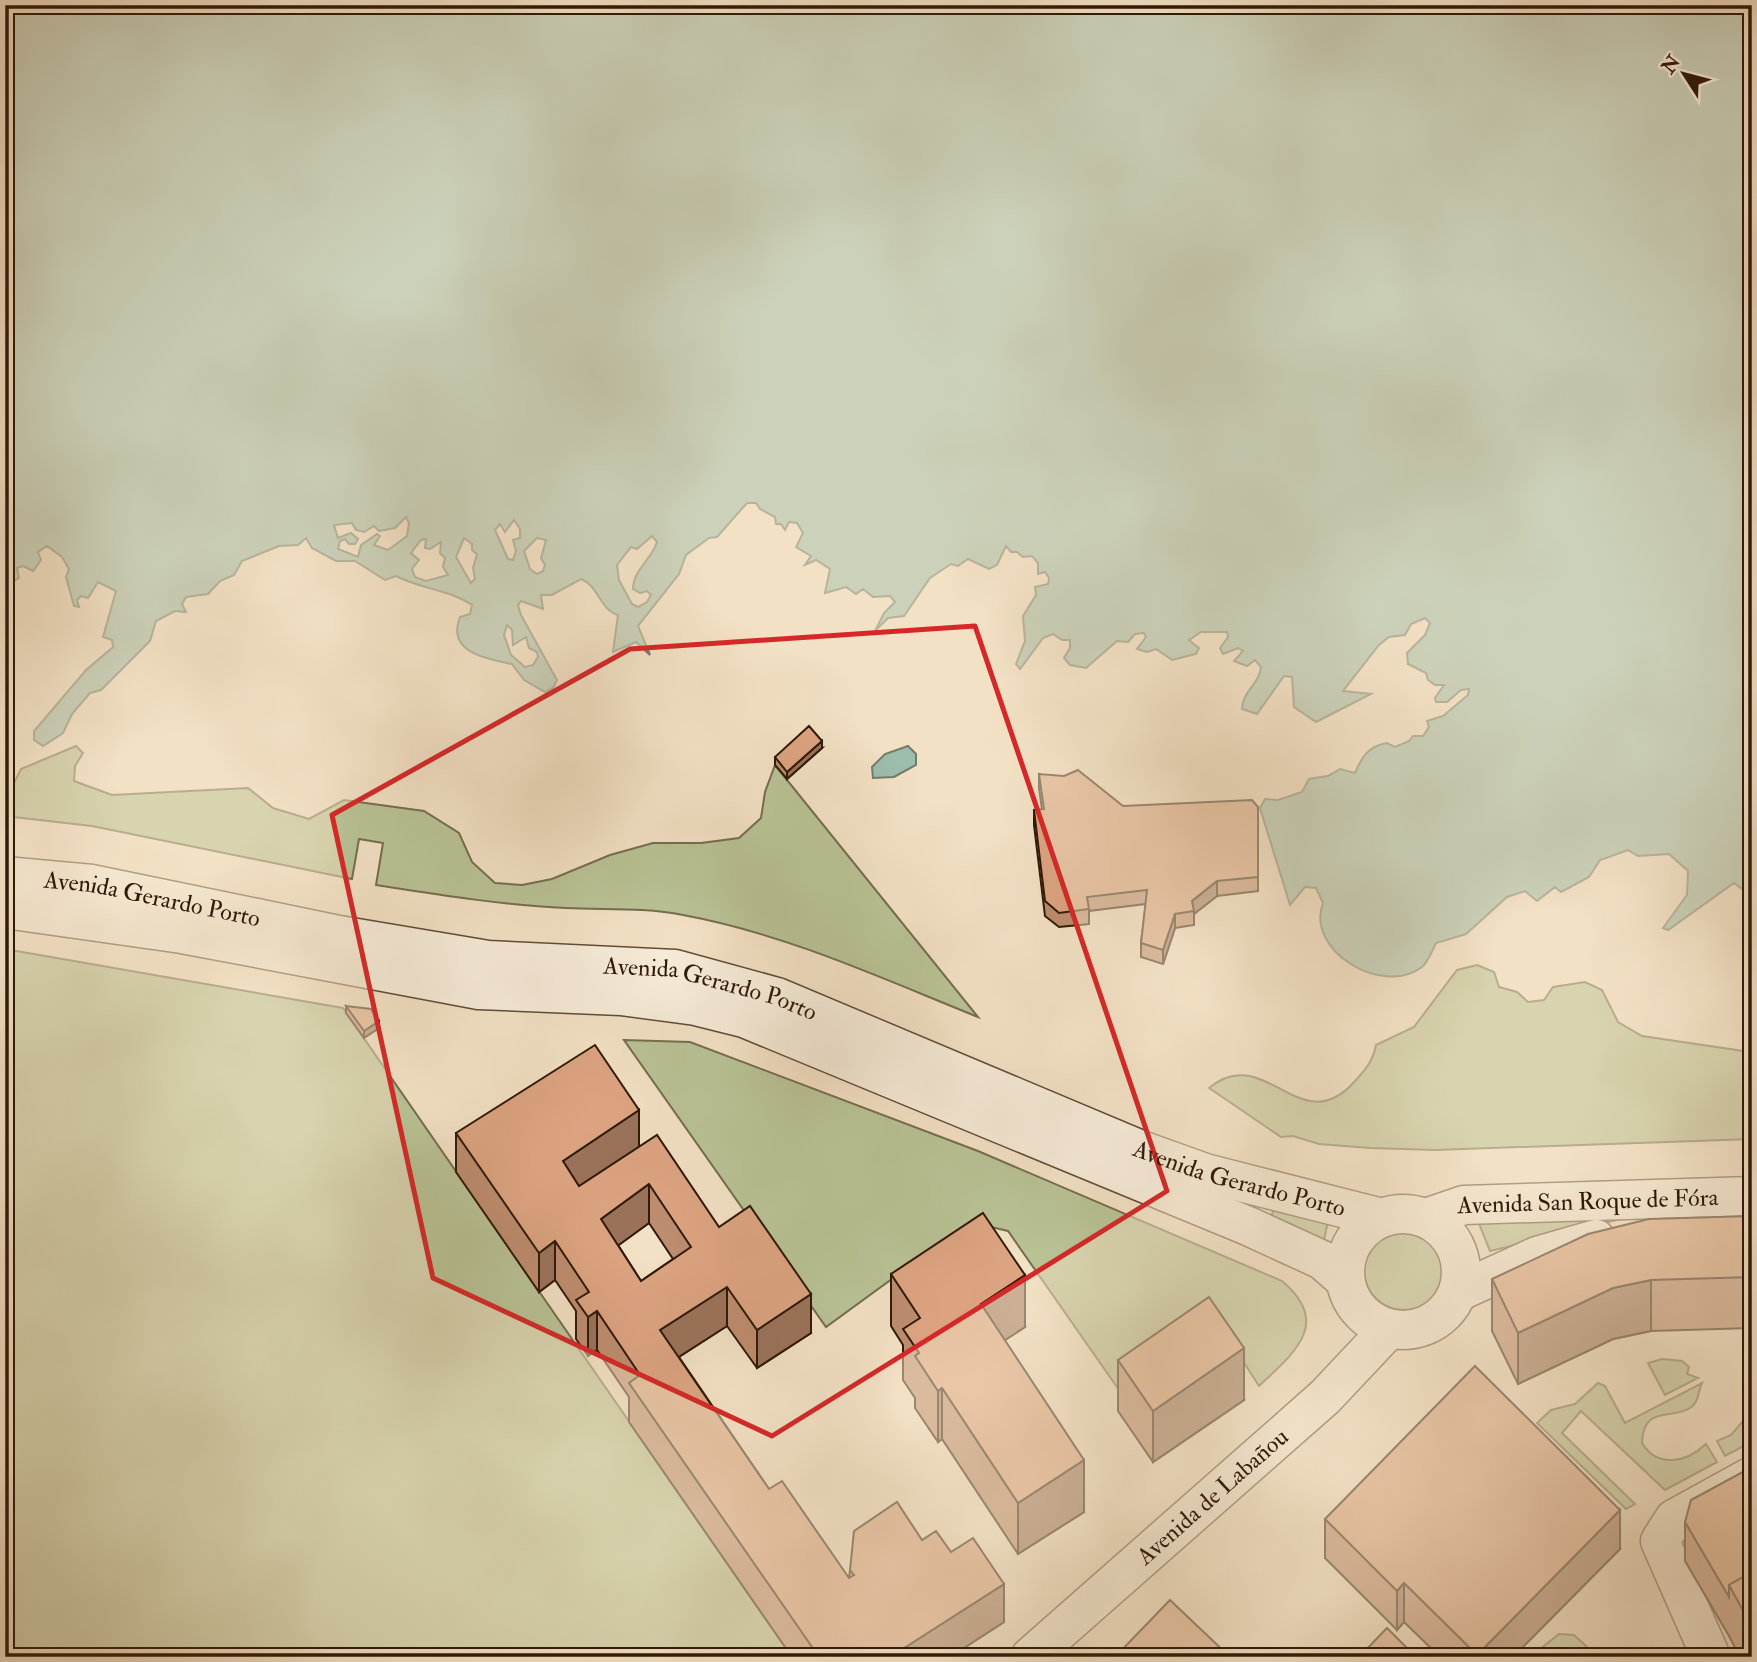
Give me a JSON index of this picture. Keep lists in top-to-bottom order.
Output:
{
  "streets": {
    "street": ["Avenida Gerardo Porto", "Avenida San Roque de Fóra", "Avenida de Labañou"]
  },
  "crossings": [
    ["Avenida Gerardo Porto", "Avenida San Roque de Fóra"],
    ["Avenida Gerardo Porto", "Avenida de Labañou"],
    ["Avenida San Roque de Fóra", "Avenida de Labañou"]
  ],
  "north": "top left"
}
